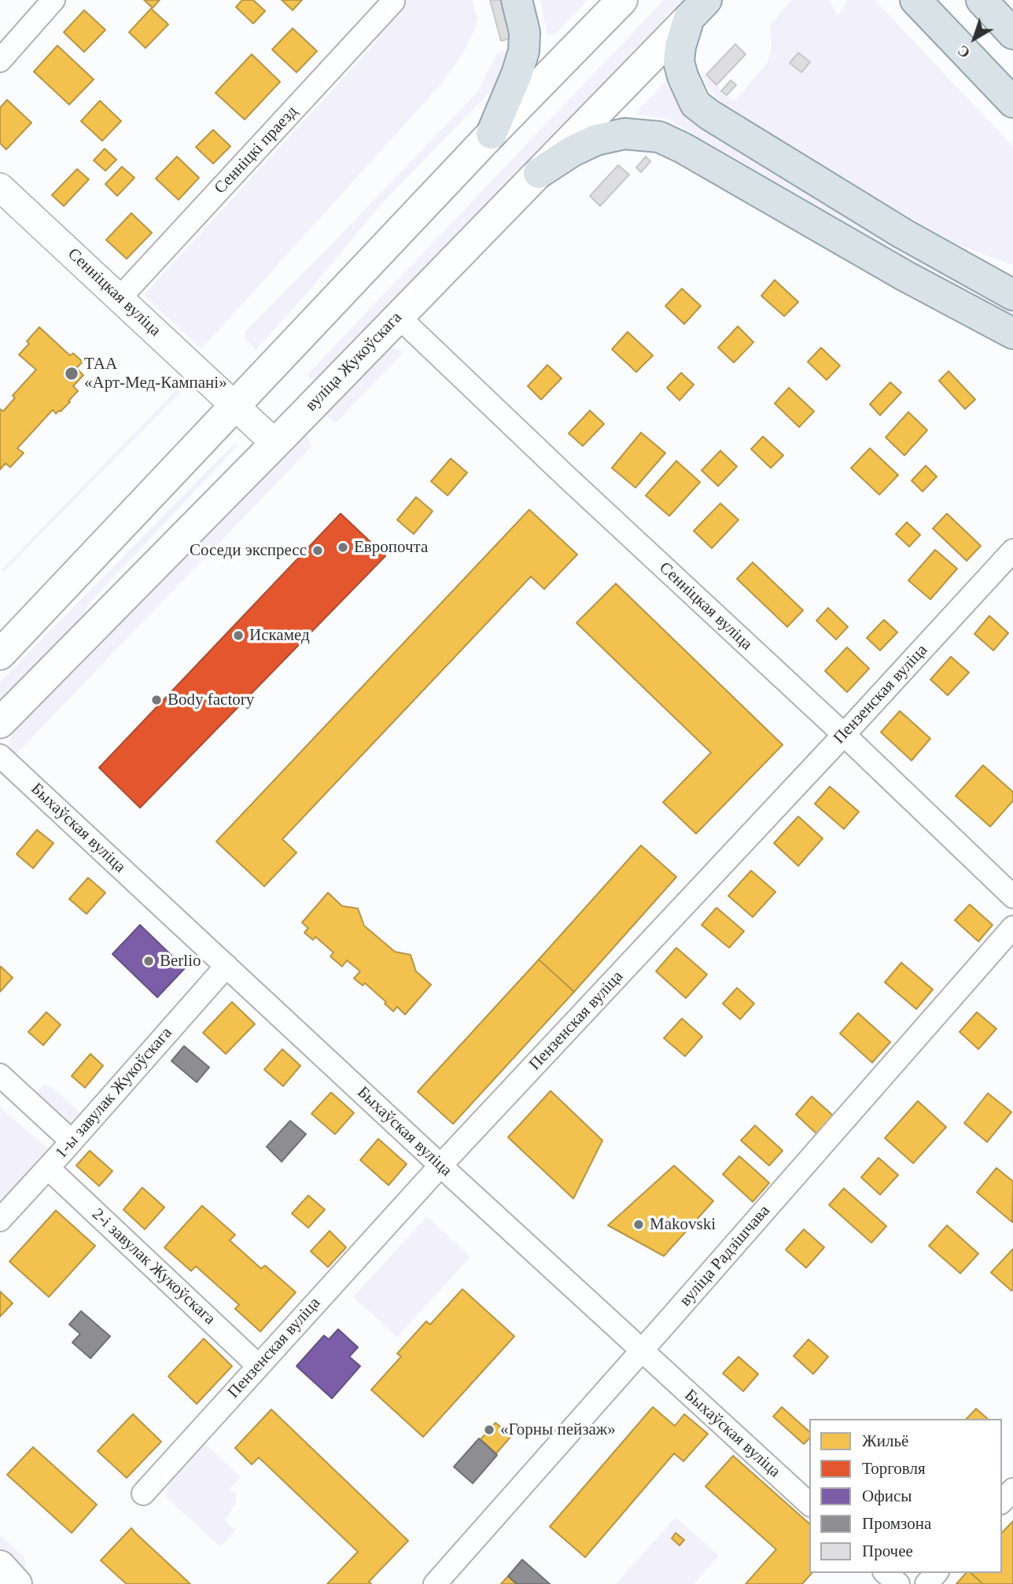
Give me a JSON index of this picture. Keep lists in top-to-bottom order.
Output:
{
  "streets": {
    "main road": ["вуліца Жукоўскага"],
    "street": [
      "Сенніцкі праезд",
      "Сенніцкая вуліца",
      "Пензенская вуліца",
      "Быхаўская вуліца",
      "1-ы завулак Жукоўскага",
      "вуліца Радзішчава",
      "2-і завулак Жукоўскага"
    ]
  },
  "crossings": [
    ["Сенніцкі праезд", "Сенніцкая вуліца"],
    ["Сенніцкая вуліца", "вуліца Жукоўскага"],
    ["Сенніцкая вуліца", "Пензенская вуліца"],
    ["Пензенская вуліца", "Быхаўская вуліца"],
    ["Пензенская вуліца", "2-і завулак Жукоўскага"],
    ["Быхаўская вуліца", "1-ы завулак Жукоўскага"],
    ["Быхаўская вуліца", "вуліца Радзішчава"],
    ["1-ы завулак Жукоўскага", "2-і завулак Жукоўскага"]
  ],
  "places": [
    "ТАА «Арт-Мед-Кампані»",
    "Европочта",
    "Соседи экспресс",
    "Искамед",
    "Body factory",
    "Berlio",
    "Makovski",
    "«Горны пейзаж»"
  ],
  "legend": [
    "Жильё",
    "Торговля",
    "Офисы",
    "Промзона",
    "Прочее"
  ],
  "north": "bottom left"
}
